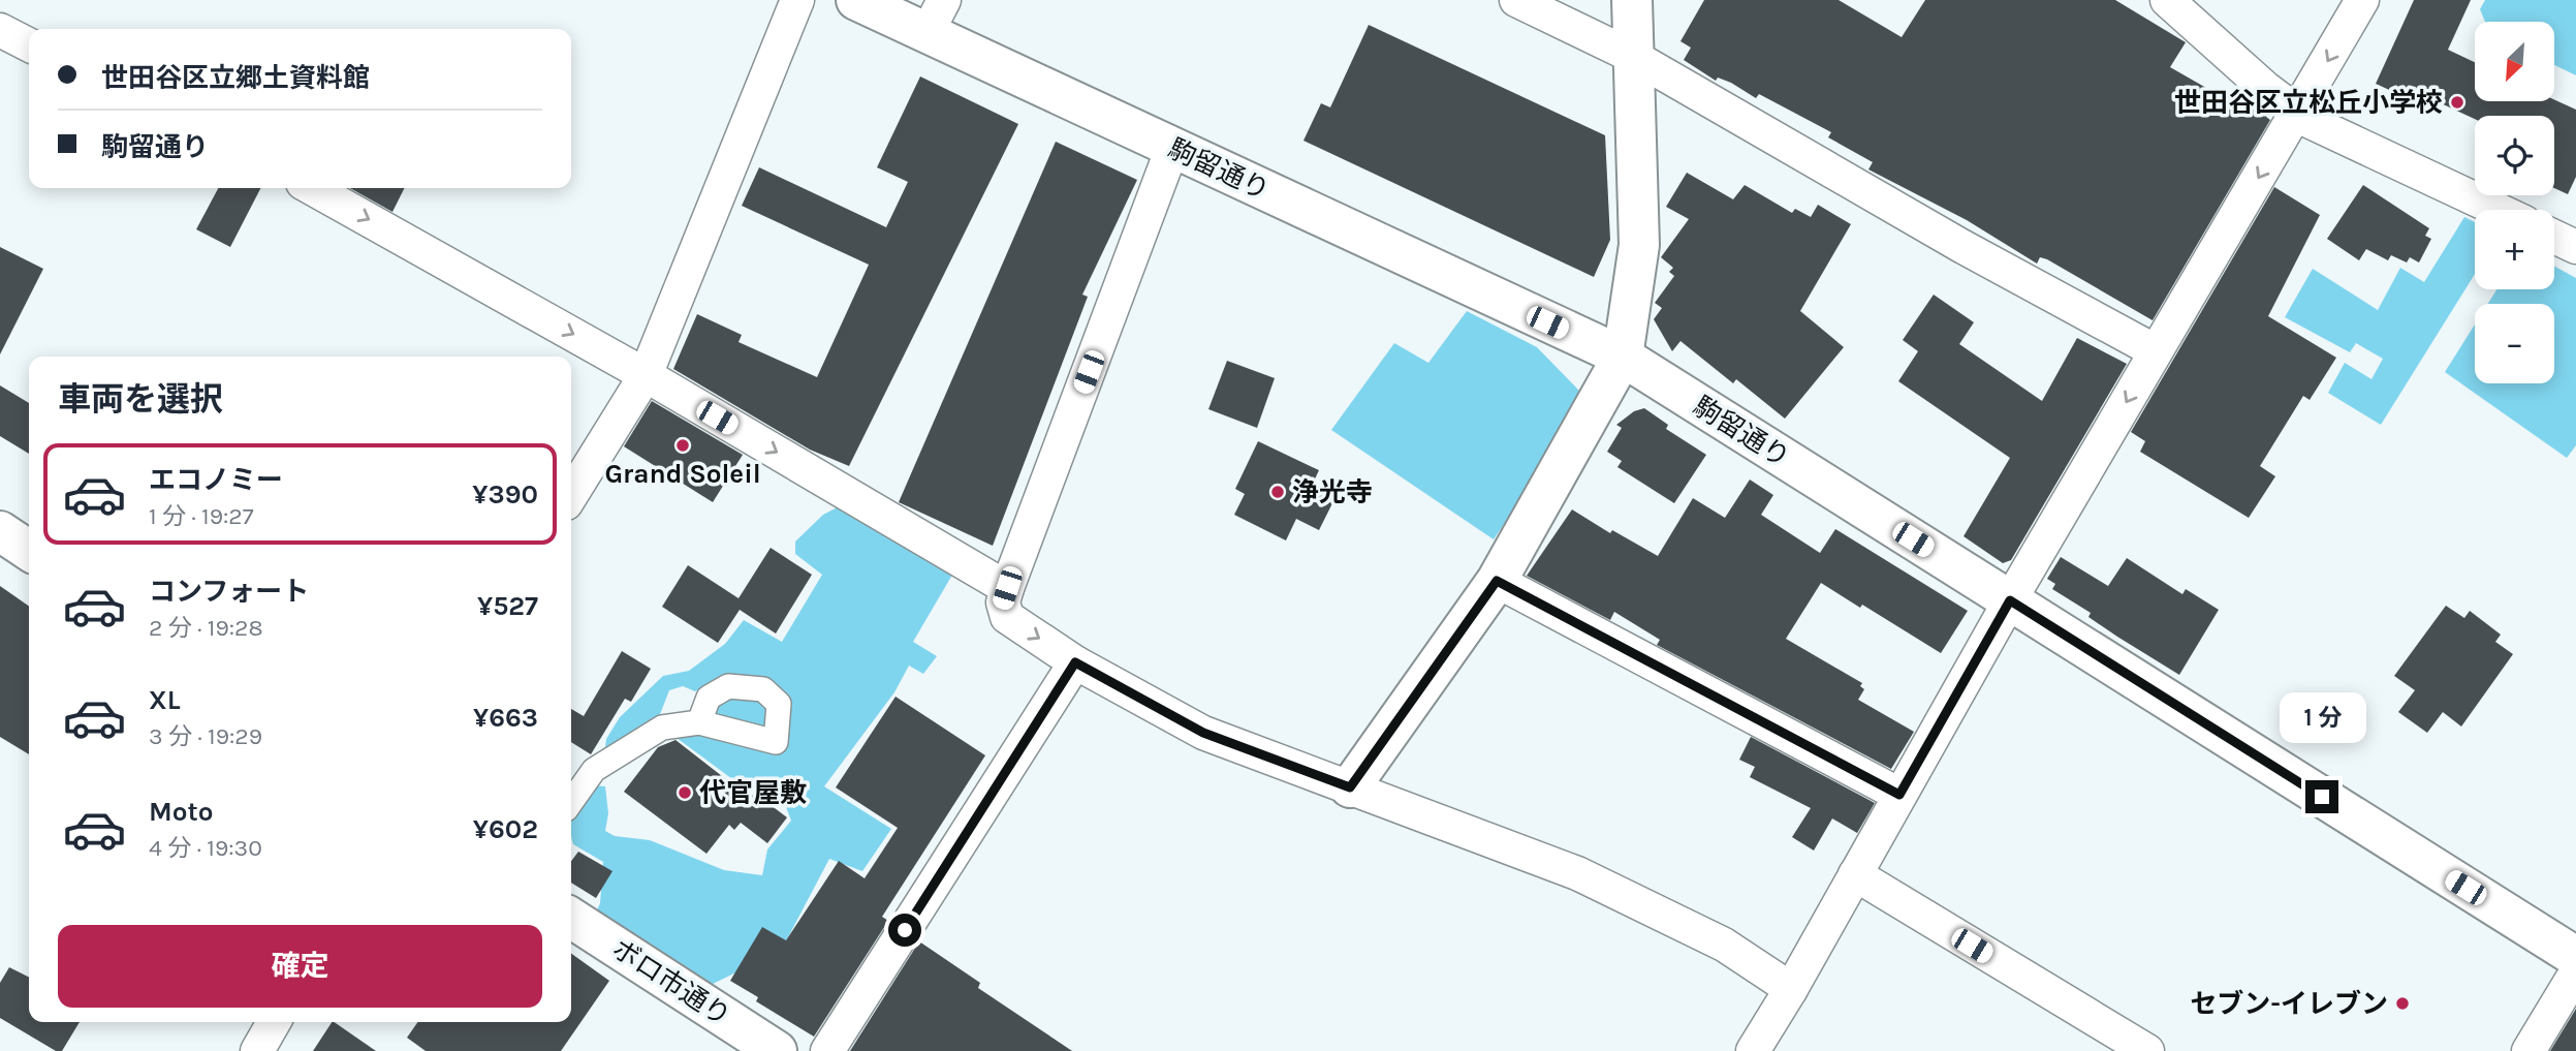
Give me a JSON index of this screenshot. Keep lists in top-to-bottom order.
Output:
{
  "streets": {
    "street": ["駒留通り", "ボロ市通り"]
  },
  "places": [
    "世田谷区立松丘小学校",
    "Grand Soleil",
    "浄光寺",
    "代官屋敷",
    "セブン-イレブン"
  ],
  "north": "bottom left",
  "page": {
    "map_buttons": ["+", "−"],
    "banner": ["世田谷区立郷土資料館", "駒留通り"],
    "heading": "車両を選択",
    "list": [
      {
        "name": "エコノミー",
        "note": "1 分 · 19:27",
        "value": "¥390"
      },
      {
        "name": "コンフォート",
        "note": "2 分 · 19:28",
        "value": "¥527"
      },
      {
        "name": "XL",
        "note": "3 分 · 19:29",
        "value": "¥663"
      },
      {
        "name": "Moto",
        "note": "4 分 · 19:30",
        "value": "¥602"
      }
    ],
    "bubble": "1 分",
    "buttons": "確定"
  }
}
